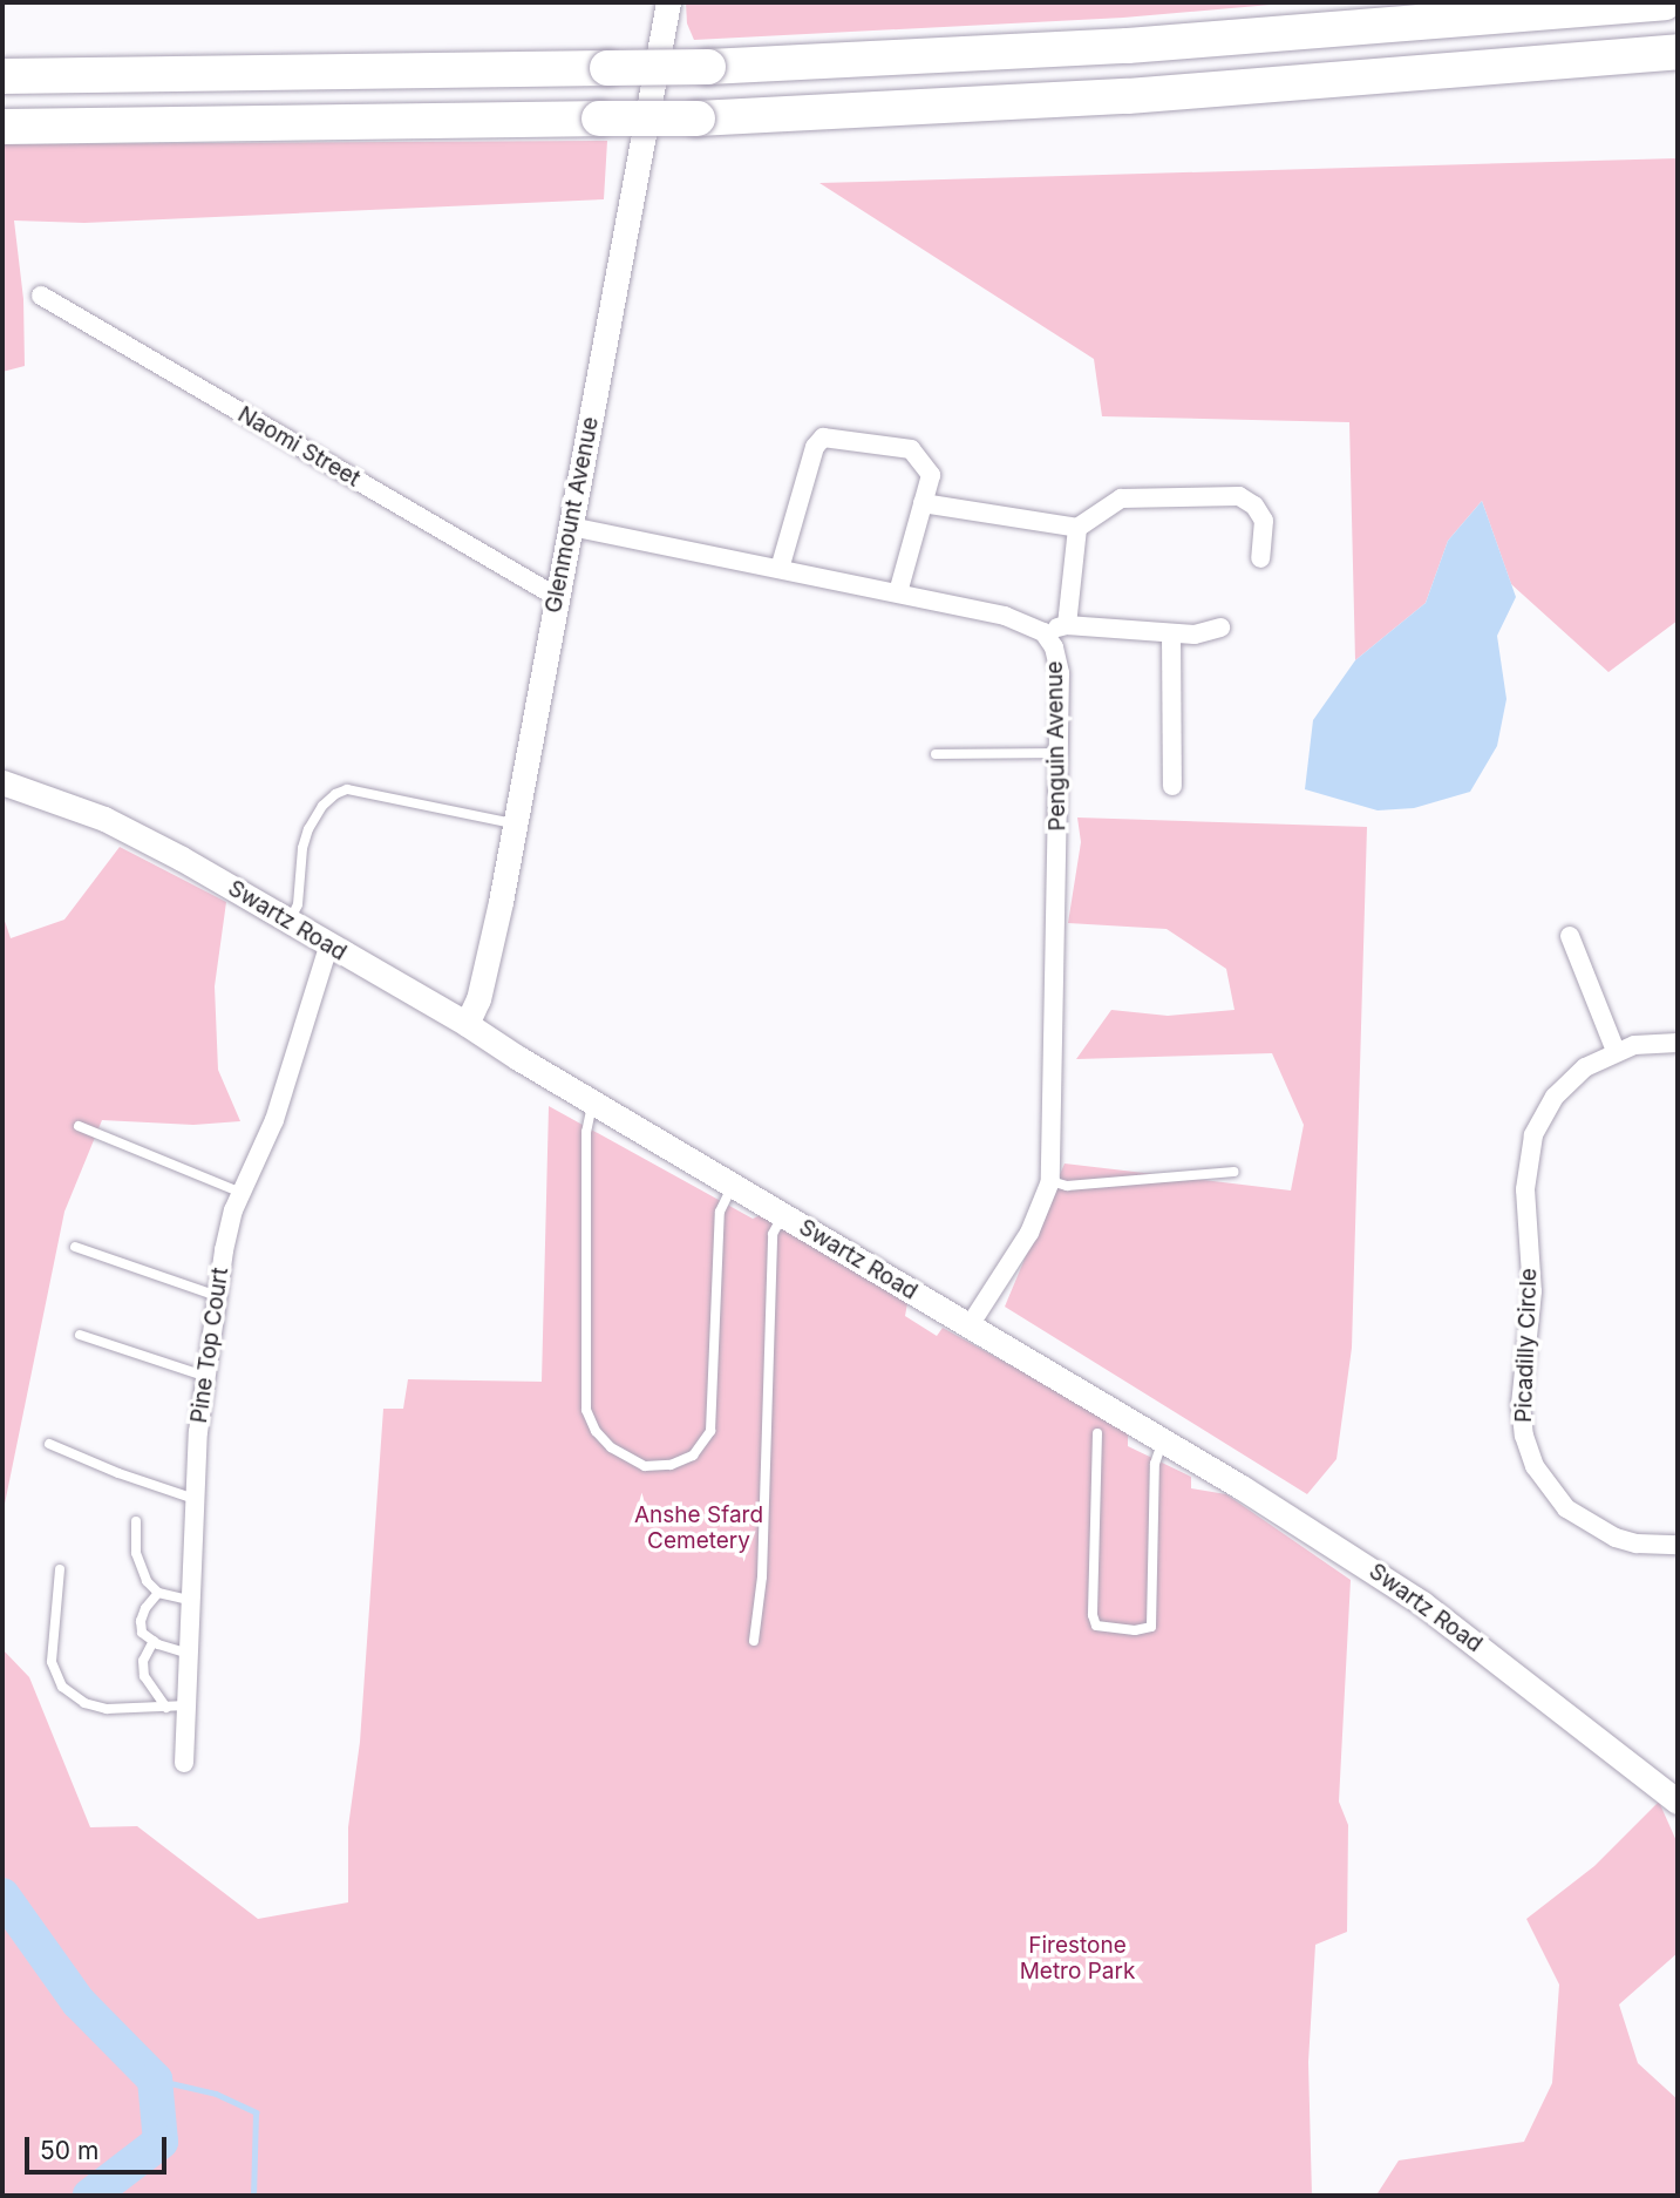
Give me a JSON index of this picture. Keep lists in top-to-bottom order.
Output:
{
  "streets": {
    "street": [
      "Naomi Street",
      "Glenmount Avenue",
      "Penguin Avenue",
      "Swartz Road",
      "Pine Top Court",
      "Picadilly Circle"
    ]
  },
  "crossings": [
    ["Naomi Street", "Glenmount Avenue"],
    ["Glenmount Avenue", "Penguin Avenue"],
    ["Glenmount Avenue", "Swartz Road"],
    ["Penguin Avenue", "Swartz Road"],
    ["Swartz Road", "Pine Top Court"]
  ],
  "parks": ["Anshe Sfard Cemetery", "Firestone Metro Park"],
  "scale_bar": "50 m"
}
